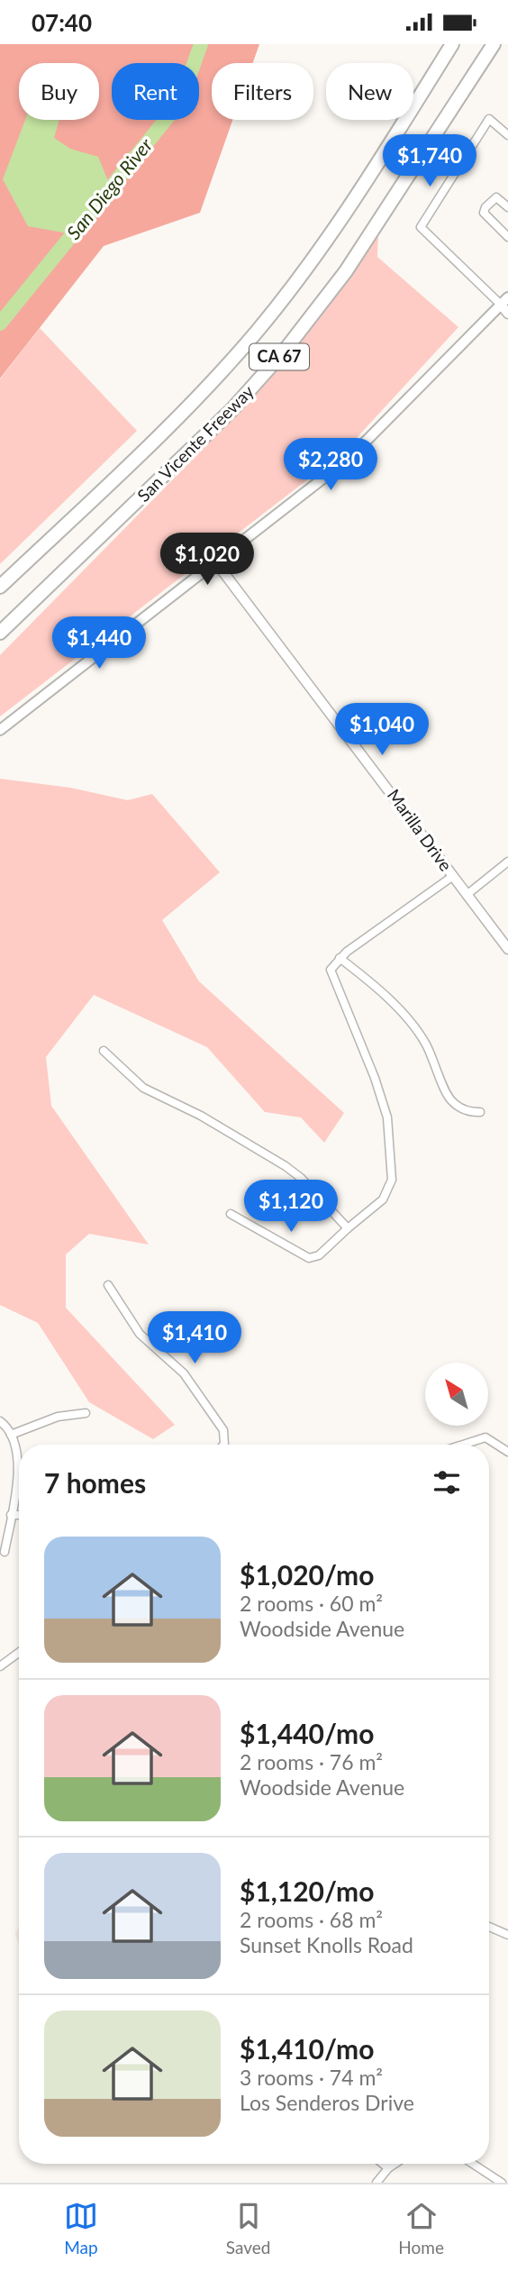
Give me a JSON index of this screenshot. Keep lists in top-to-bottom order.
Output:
{
  "streets": {
    "highway": ["CA 67", "San Vicente Freeway"],
    "street": ["Marilla Drive"]
  },
  "water": ["San Diego River"],
  "north": "top left",
  "page": {
    "status": "07:40",
    "chip": [
      "Buy",
      "Rent",
      "Filters",
      "New"
    ],
    "price": [
      "$1,740",
      "$2,280",
      "$1,020",
      "$1,440",
      "$1,040",
      "$1,120",
      "$1,410"
    ],
    "heading": "7 homes",
    "list": [
      {
        "name": "$1,020/mo",
        "note": "2 rooms · 60 m² · Woodside Avenue"
      },
      {
        "name": "$1,440/mo",
        "note": "2 rooms · 76 m² · Woodside Avenue"
      },
      {
        "name": "$1,120/mo",
        "note": "2 rooms · 68 m² · Sunset Knolls Road"
      },
      {
        "name": "$1,410/mo",
        "note": "3 rooms · 74 m² · Los Senderos Drive"
      }
    ],
    "tabs": ["Map", "Saved", "Home"]
  }
}
